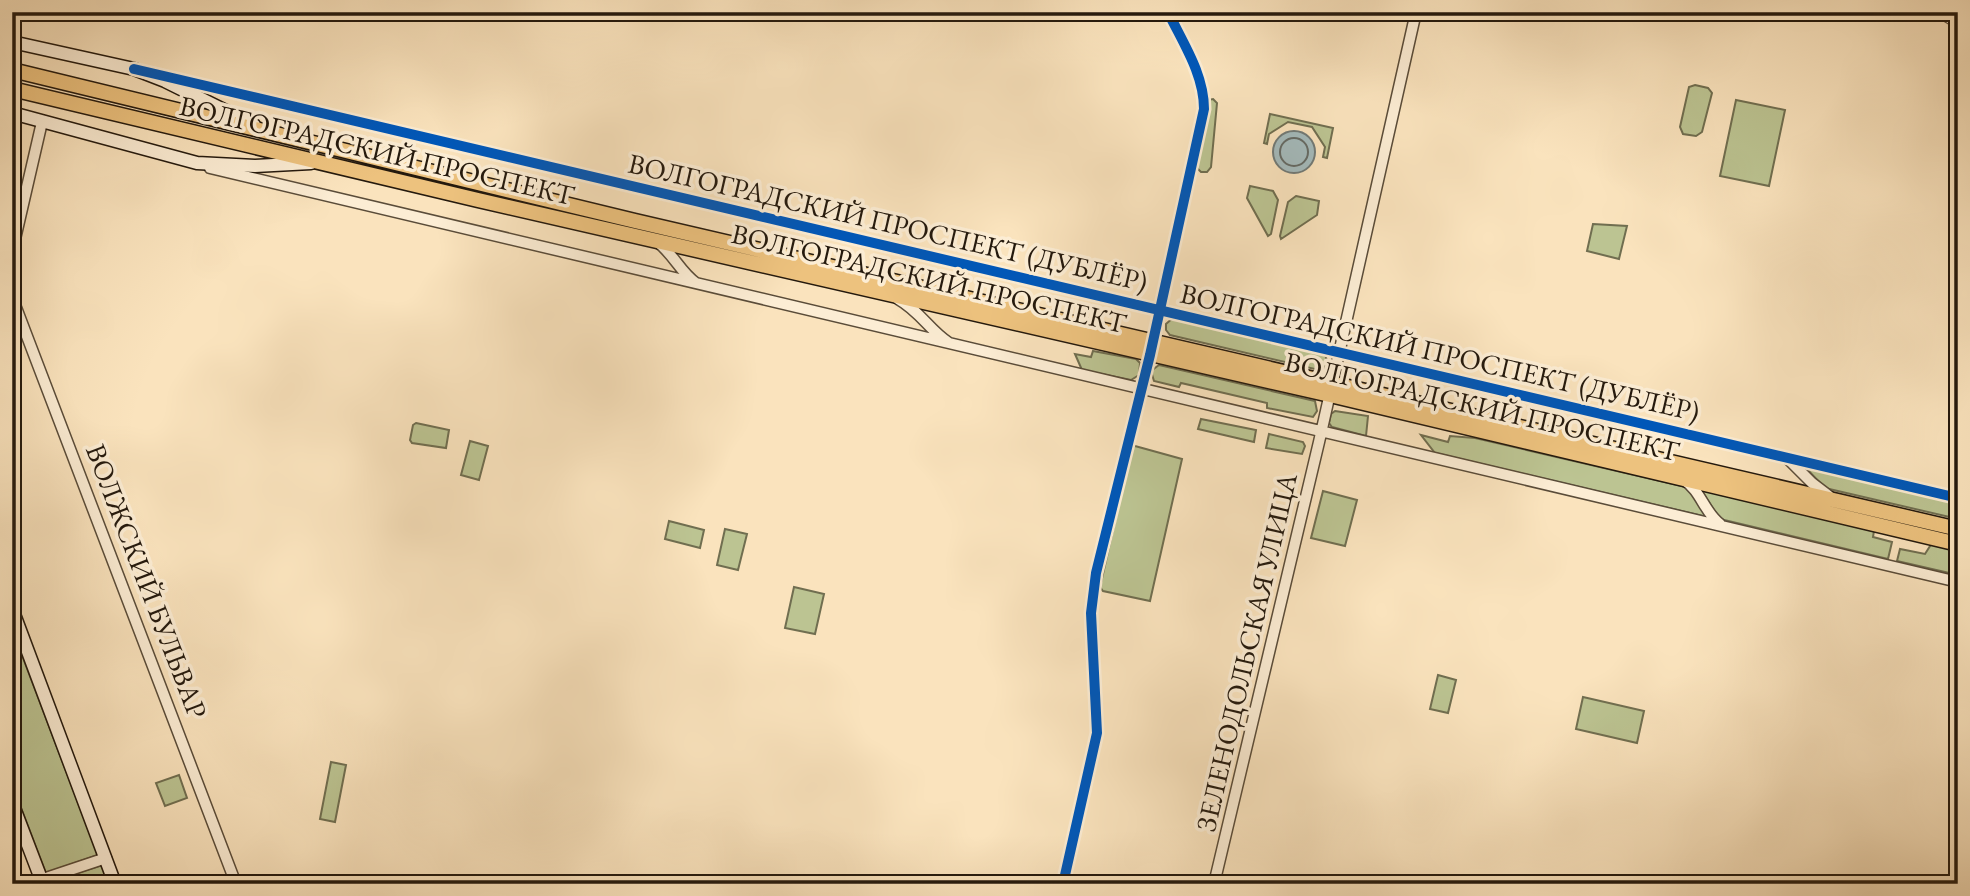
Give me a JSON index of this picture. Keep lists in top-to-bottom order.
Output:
{
  "streets": {
    "main road": ["ВОЛГОГРАДСКИЙ ПРОСПЕКТ", "ВОЛГОГРАДСКИЙ ПРОСПЕКТ (ДУБЛЁР)"],
    "street": ["ВОЛЖСКИЙ БУЛЬВАР", "ЗЕЛЕНОДОЛЬСКАЯ УЛИЦА"]
  },
  "crossings": [
    ["ВОЛГОГРАДСКИЙ ПРОСПЕКТ", "ВОЛГОГРАДСКИЙ ПРОСПЕКТ (ДУБЛЁР)"],
    ["ВОЛГОГРАДСКИЙ ПРОСПЕКТ", "ЗЕЛЕНОДОЛЬСКАЯ УЛИЦА"],
    ["ВОЛГОГРАДСКИЙ ПРОСПЕКТ (ДУБЛЁР)", "ЗЕЛЕНОДОЛЬСКАЯ УЛИЦА"]
  ]
}
